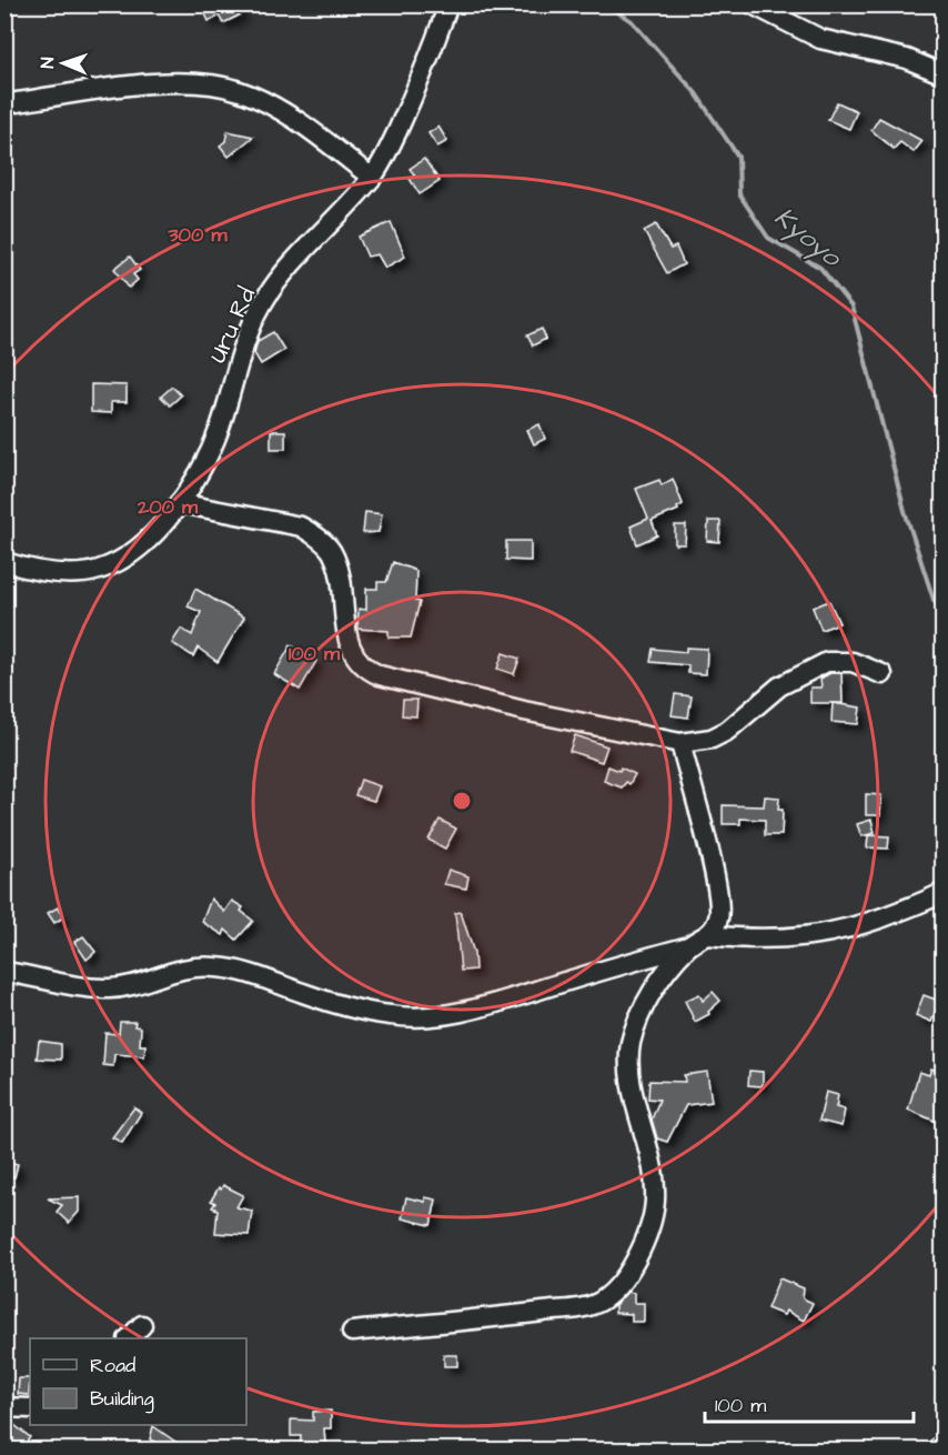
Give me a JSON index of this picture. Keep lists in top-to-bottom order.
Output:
{
  "streets": {
    "street": ["Uru Rd"]
  },
  "water": ["Kyoyo"],
  "legend": ["Road", "Building"],
  "scale_bar": "100 m",
  "north": "left",
  "rings": ["300 m", "200 m", "100 m"]
}
